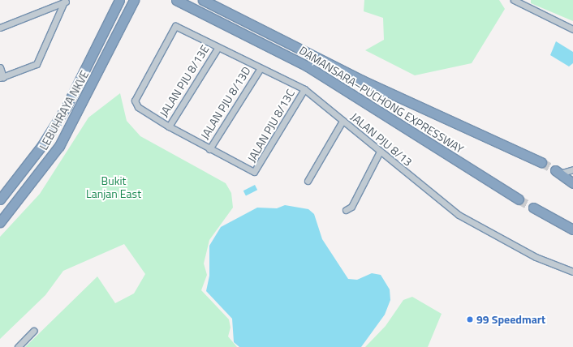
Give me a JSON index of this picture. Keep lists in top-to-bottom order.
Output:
{
  "streets": {
    "highway": ["DAMANSARA–PUCHONG EXPRESSWAY", "LEBUHRAYA NKVE"],
    "street": [
      "JALAN PJU 8/13E",
      "JALAN PJU 8/13D",
      "JALAN PJU 8/13C",
      "JALAN PJU 8/13"
    ]
  },
  "crossings": [
    ["JALAN PJU 8/13E", "JALAN PJU 8/13"],
    ["JALAN PJU 8/13D", "JALAN PJU 8/13C"],
    ["JALAN PJU 8/13D", "JALAN PJU 8/13"],
    ["JALAN PJU 8/13C", "JALAN PJU 8/13"]
  ],
  "parks": ["Bukit Lanjan East"],
  "places": ["99 Speedmart"]
}
